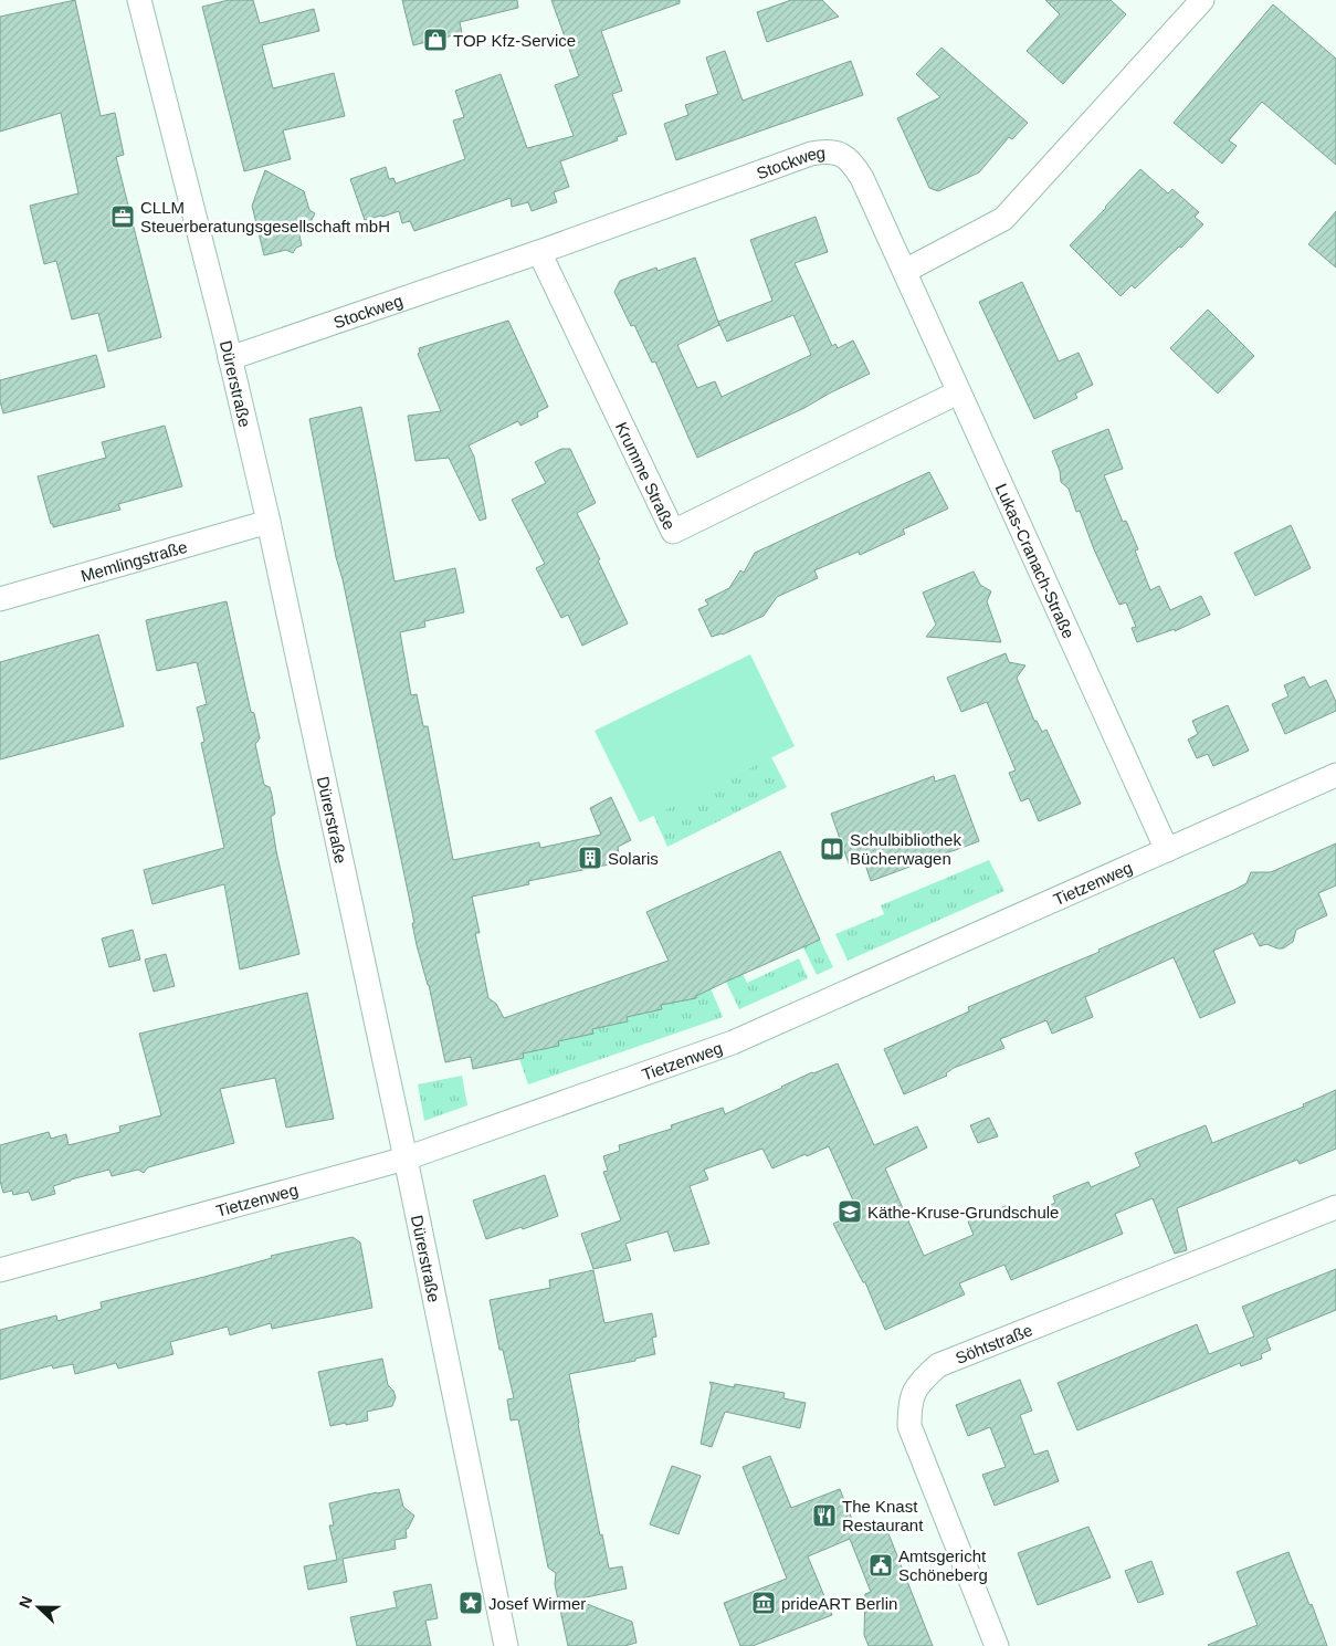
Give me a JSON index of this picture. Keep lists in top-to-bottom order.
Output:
{
  "streets": {
    "street": [
      "Stockweg",
      "Dürerstraße",
      "Krumme Straße",
      "Memlingstraße",
      "Lukas-Cranach-Straße",
      "Tietzenweg",
      "Söhtstraße"
    ]
  },
  "crossings": [
    ["Stockweg", "Dürerstraße"],
    ["Stockweg", "Krumme Straße"],
    ["Stockweg", "Lukas-Cranach-Straße"],
    ["Dürerstraße", "Memlingstraße"],
    ["Dürerstraße", "Tietzenweg"],
    ["Krumme Straße", "Lukas-Cranach-Straße"],
    ["Lukas-Cranach-Straße", "Tietzenweg"]
  ],
  "places": {
    "shop": ["TOP Kfz-Service"],
    "office": ["CLLM Steuerberatungsgesellschaft mbH"],
    "library": ["Schulbibliothek Bücherwagen"],
    "building": ["Solaris"],
    "school or university": ["Käthe-Kruse-Grundschule"],
    "restaurant": ["The Knast Restaurant"],
    "public building": ["Amtsgericht Schöneberg"],
    "place": ["Josef Wirmer"],
    "museum": ["prideART Berlin"]
  },
  "north": "left"
}
